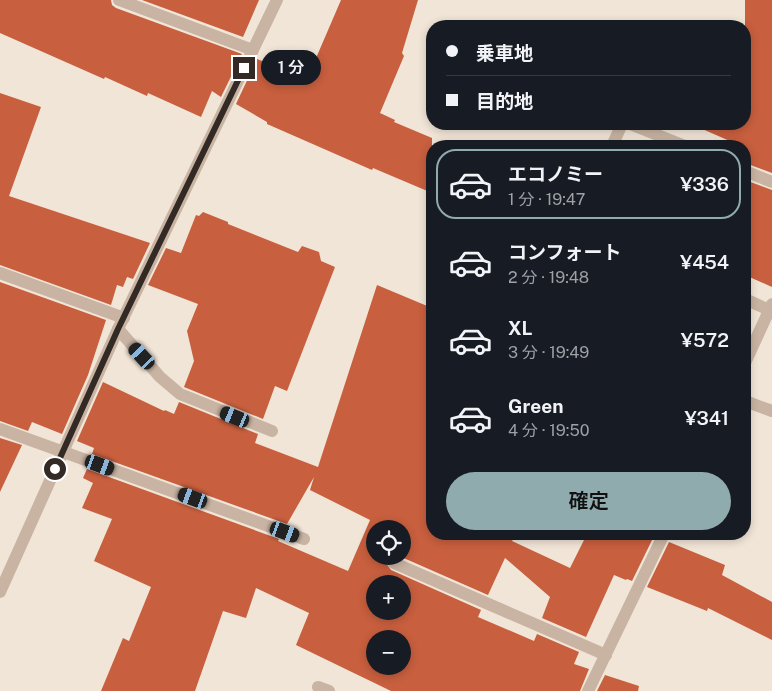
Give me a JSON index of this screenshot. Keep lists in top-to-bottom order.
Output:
{
  "page": {
    "banner": ["乗車地", "目的地"],
    "bubble": "1 分",
    "list": [
      {
        "name": "エコノミー",
        "note": "1 分 · 19:47",
        "value": "¥336"
      },
      {
        "name": "コンフォート",
        "note": "2 分 · 19:48",
        "value": "¥454"
      },
      {
        "name": "XL",
        "note": "3 分 · 19:49",
        "value": "¥572"
      },
      {
        "name": "Green",
        "note": "4 分 · 19:50",
        "value": "¥341"
      }
    ],
    "buttons": "確定",
    "map_buttons": ["+", "−"]
  }
}
